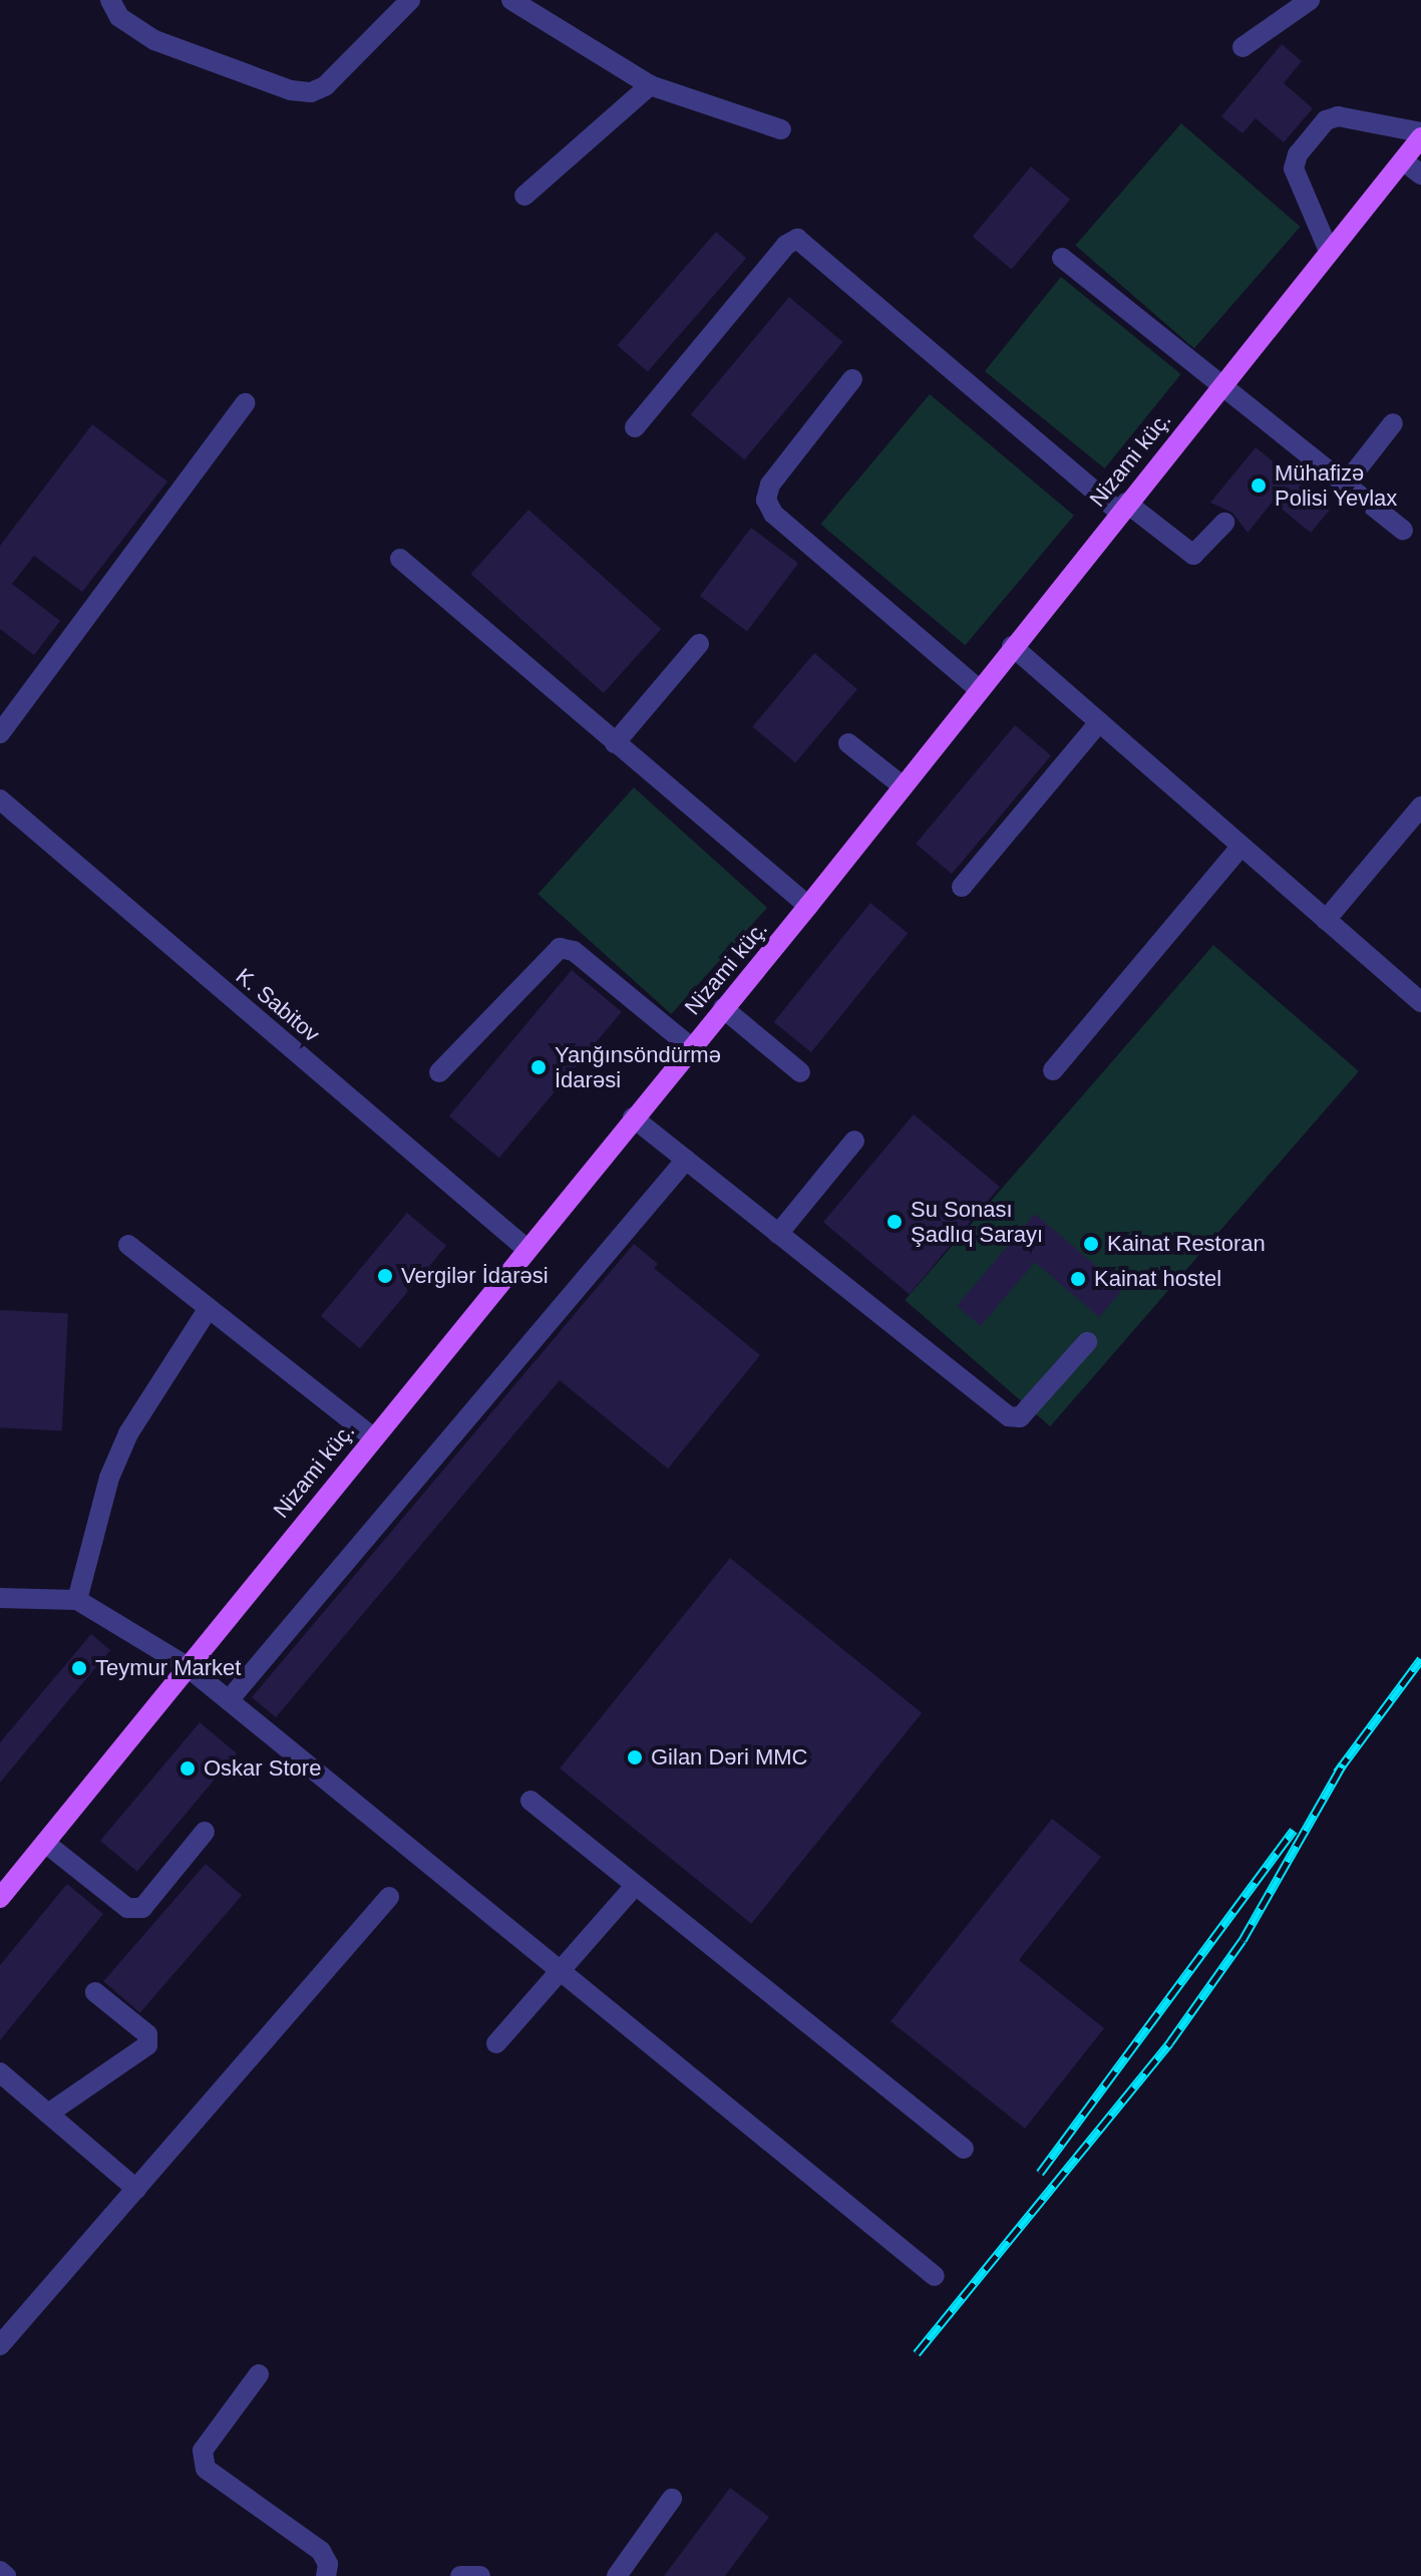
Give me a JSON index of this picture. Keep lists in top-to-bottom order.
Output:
{
  "streets": {
    "main road": ["Nizami küç."],
    "street": ["K. Sabitov"]
  },
  "crossings": [
    ["Nizami küç.", "K. Sabitov"]
  ],
  "places": [
    "Mühafizə Polisi Yevlax",
    "Yanğınsöndürmə İdarəsi",
    "Su Sonası Şadlıq Sarayı",
    "Kainat Restoran",
    "Vergilər İdarəsi",
    "Kainat hostel",
    "Teymur Market",
    "Gilan Dəri MMC",
    "Oskar Store"
  ]
}
